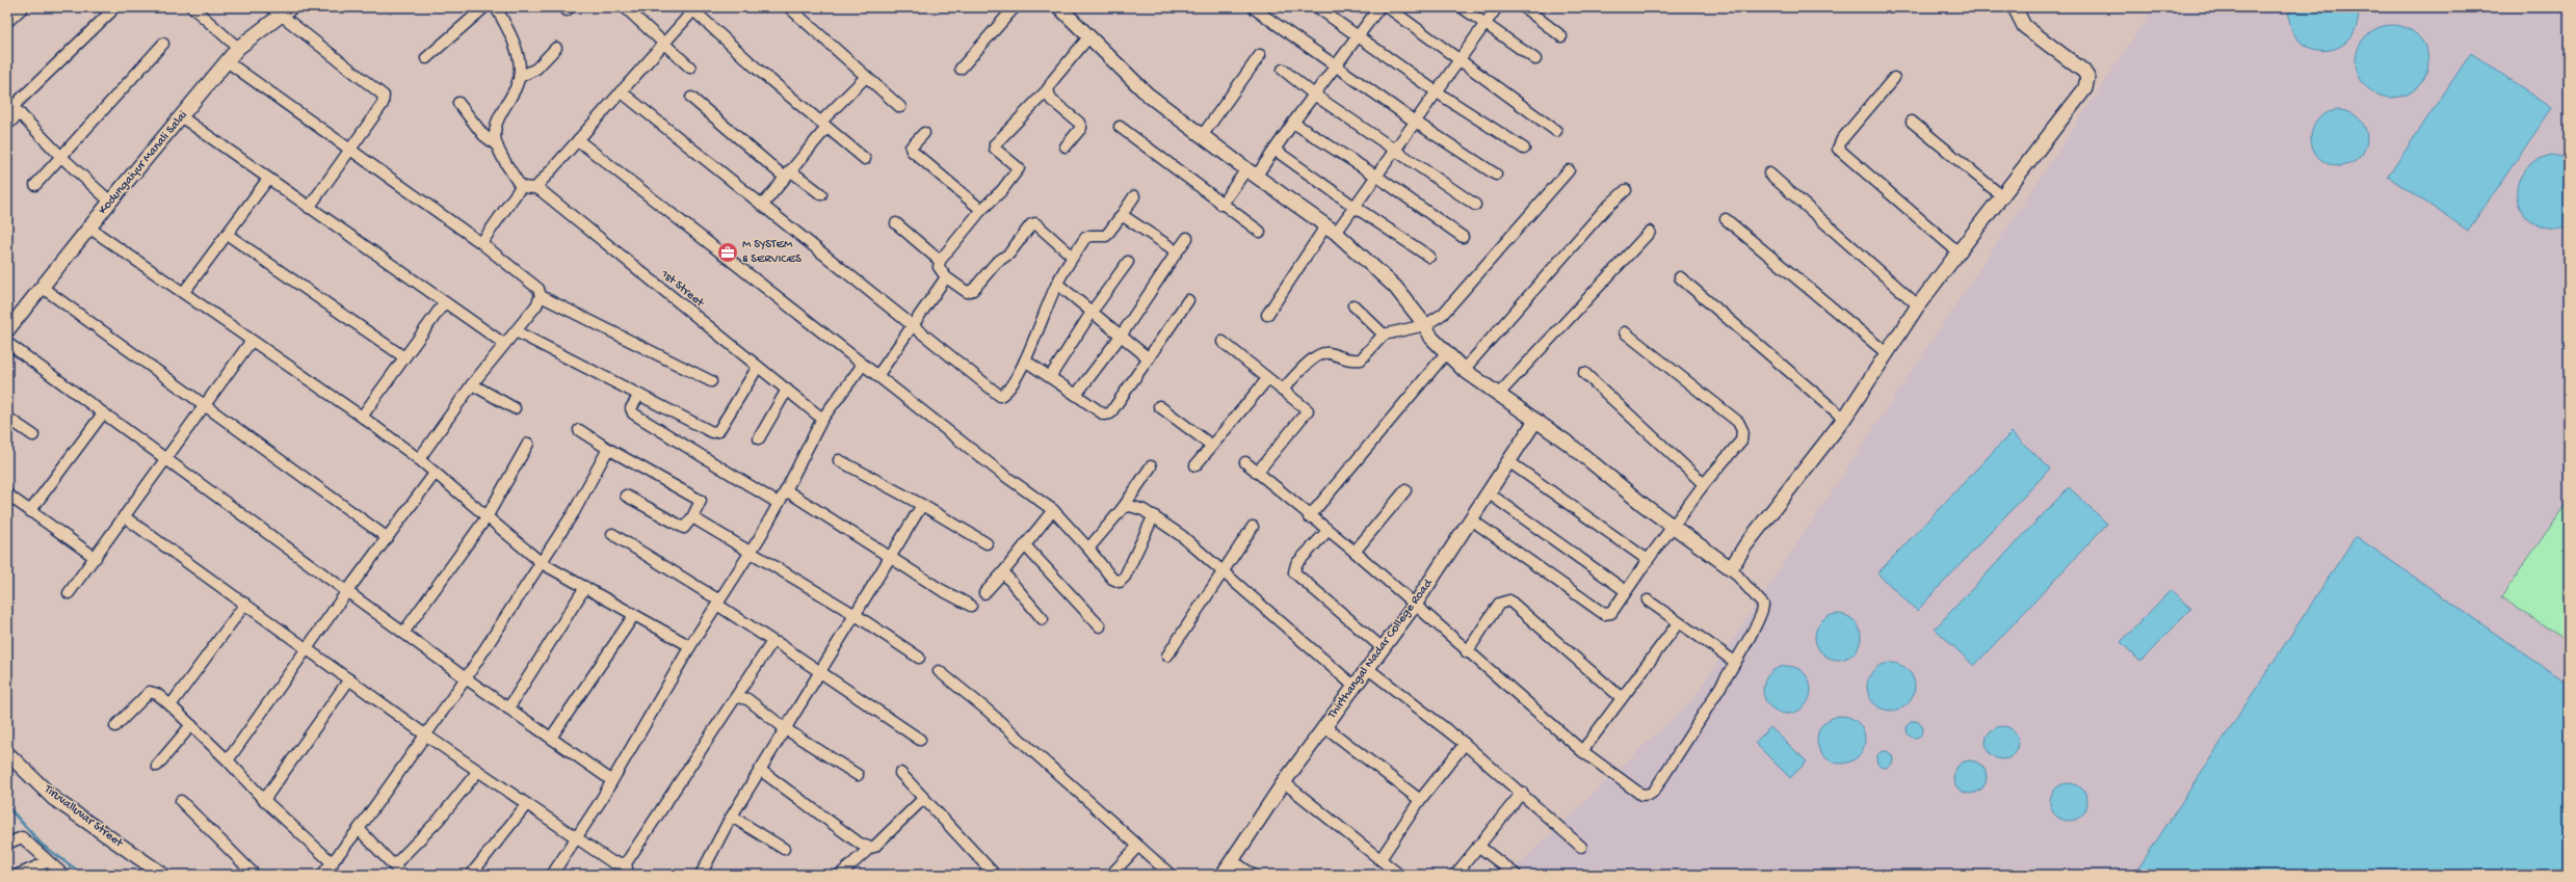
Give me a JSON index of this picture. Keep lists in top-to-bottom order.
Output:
{
  "streets": {
    "street": [
      "Kodungaiyur Manali Salai",
      "1st Street",
      "Thirthangal Nadar College Road",
      "Tiruvalluvar Street"
    ]
  },
  "places": {
    "office": ["M SYSTEM & SERVICES"]
  }
}
